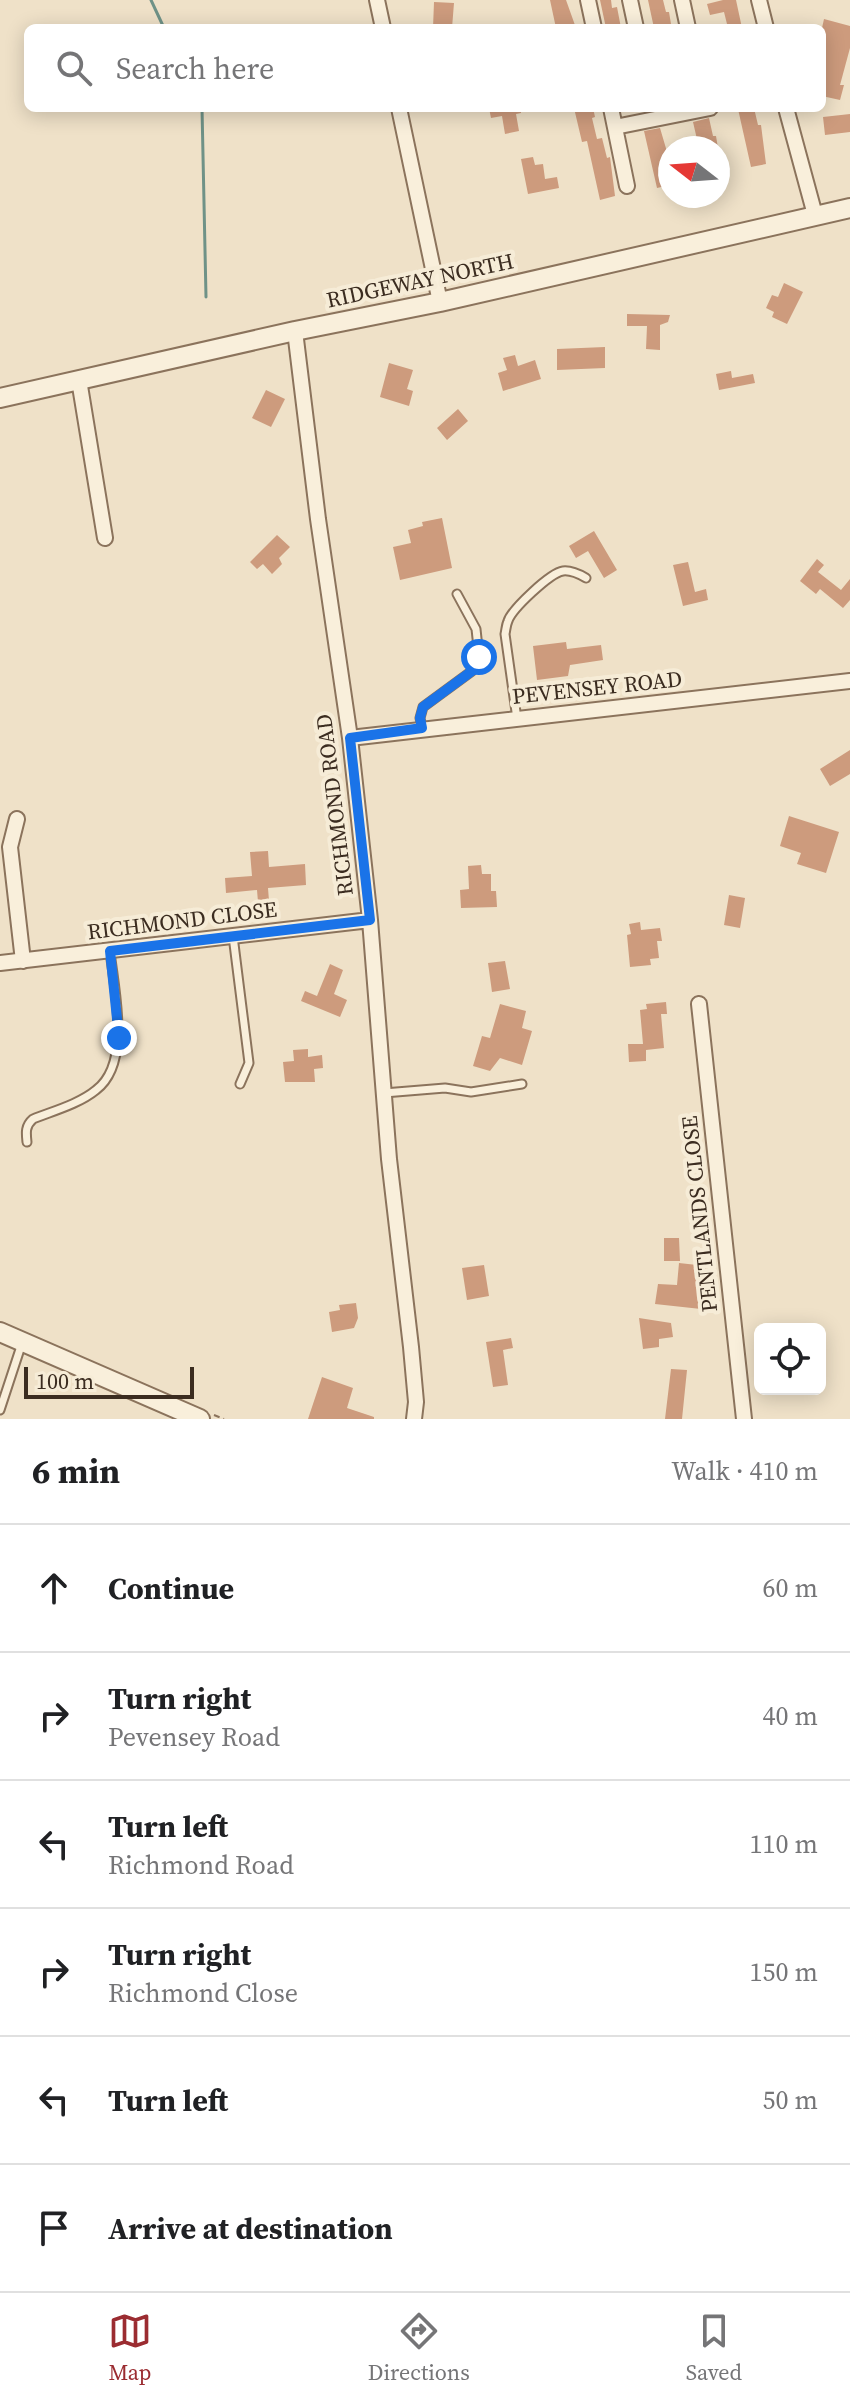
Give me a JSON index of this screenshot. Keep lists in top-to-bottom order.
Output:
{
  "streets": {
    "street": [
      "RIDGEWAY NORTH",
      "PEVENSEY ROAD",
      "RICHMOND ROAD",
      "RICHMOND CLOSE",
      "PENTLANDS CLOSE"
    ]
  },
  "crossings": [
    ["RIDGEWAY NORTH", "RICHMOND ROAD"],
    ["PEVENSEY ROAD", "RICHMOND ROAD"],
    ["RICHMOND ROAD", "RICHMOND CLOSE"]
  ],
  "scale_bar": "100 m",
  "north": "left",
  "page": {
    "search": "Search here",
    "scale": "100 m",
    "heading": ["6 min", "Walk · 410 m"],
    "list": [
      ["Continue", "60 m"],
      ["Turn right", "Pevensey Road", "40 m"],
      ["Turn left", "Richmond Road", "110 m"],
      ["Turn right", "Richmond Close", "150 m"],
      ["Turn left", "50 m"],
      "Arrive at destination"
    ],
    "nav": ["Map", "Directions", "Saved"]
  }
}
